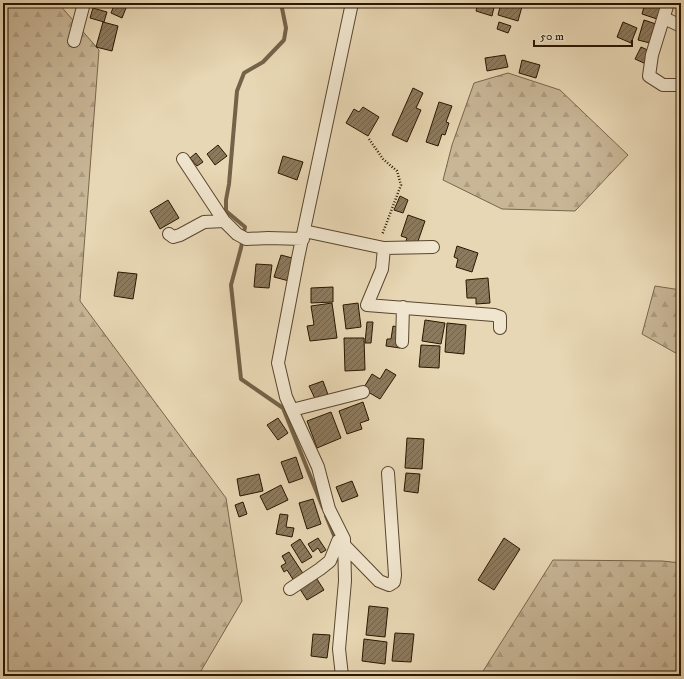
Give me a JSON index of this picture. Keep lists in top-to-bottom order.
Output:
{
  "scale_bar": "50 m"
}
